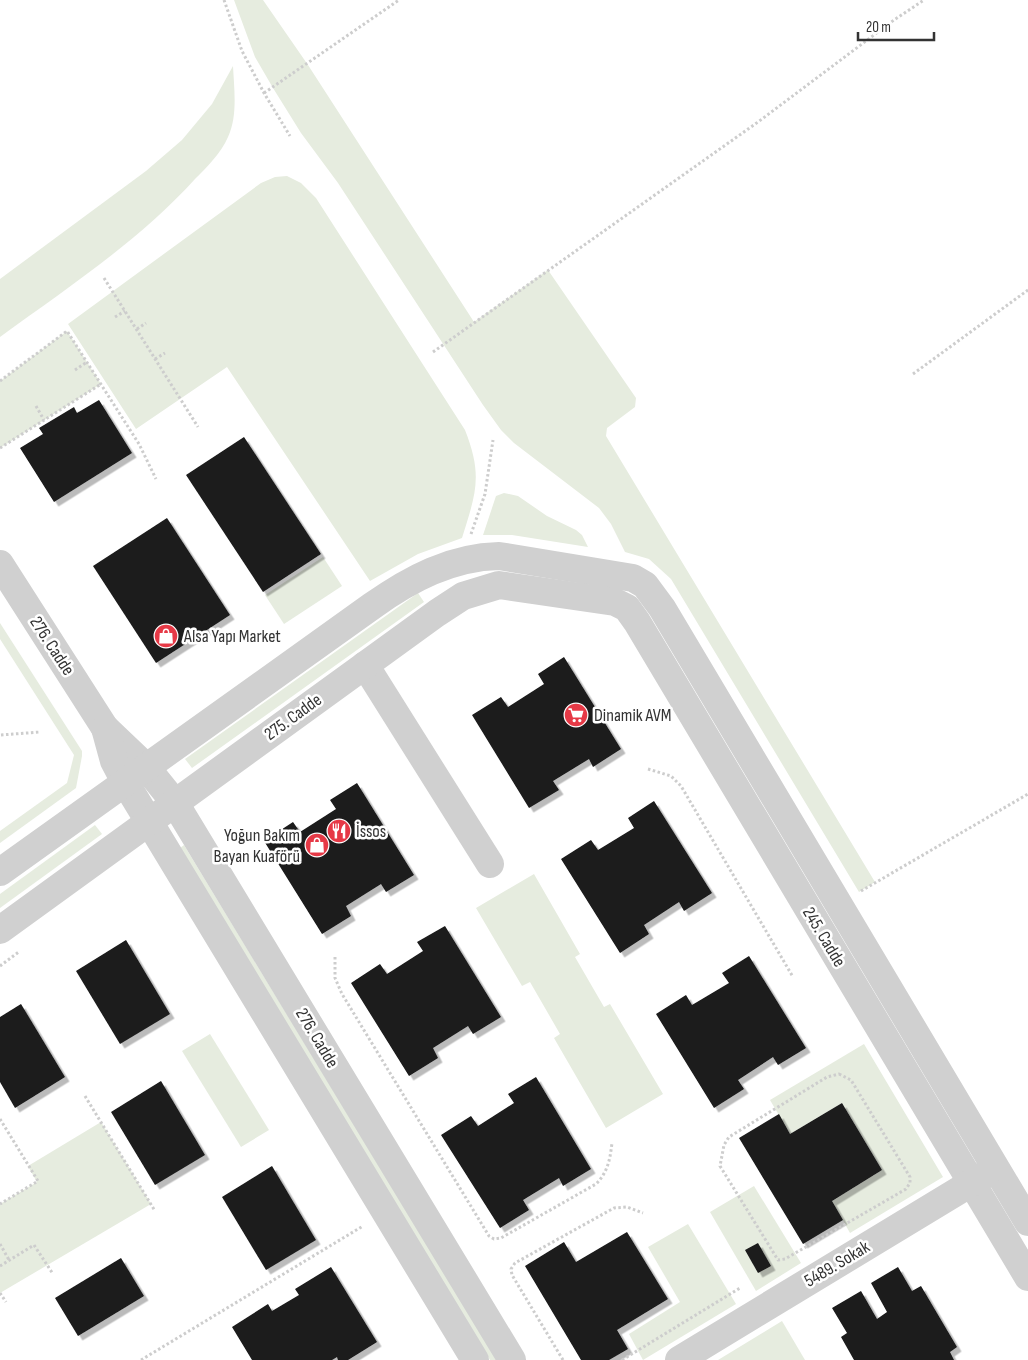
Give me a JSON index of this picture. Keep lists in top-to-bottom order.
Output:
{
  "streets": {
    "street": [
      "276. Cadde",
      "275. Cadde",
      "245. Cadde",
      "5489. Sokak"
    ]
  },
  "crossings": [
    ["276. Cadde", "275. Cadde"],
    ["275. Cadde", "245. Cadde"],
    ["245. Cadde", "5489. Sokak"]
  ],
  "places": {
    "shop": ["Alsa Yapı Market", "Yoğun Bakım Bayan Kuaförü"],
    "supermarket": ["Dinamik AVM"],
    "restaurant": ["İssos"]
  },
  "scale_bar": "20 m"
}
